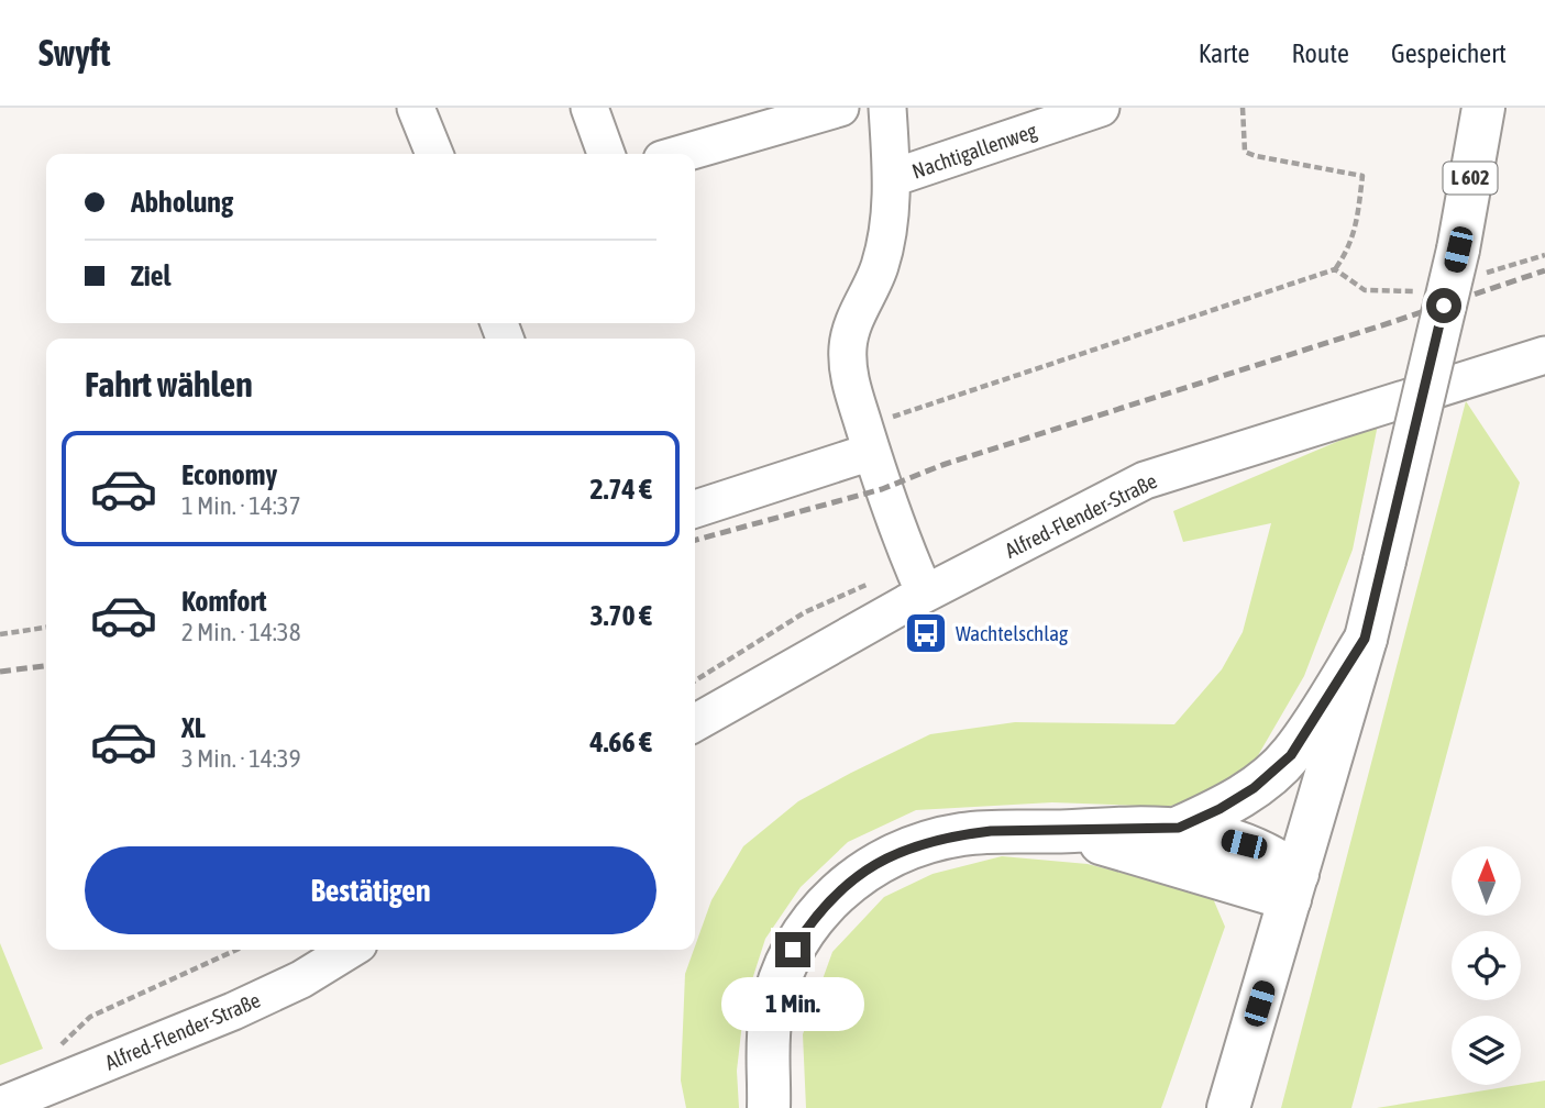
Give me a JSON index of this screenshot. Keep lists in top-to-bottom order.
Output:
{
  "streets": {
    "main road": ["L 602"],
    "street": ["Nachtigallenweg", "Alfred-Flender-Straße"]
  },
  "places": {
    "bus stop": ["Wachtelschlag"]
  },
  "north": "top",
  "page": {
    "header": "Swyft",
    "nav": ["Karte", "Route", "Gespeichert"],
    "banner": ["Abholung", "Ziel"],
    "heading": "Fahrt wählen",
    "list": [
      {
        "name": "Economy",
        "note": "1 Min. · 14:37",
        "value": "2.74 €"
      },
      {
        "name": "Komfort",
        "note": "2 Min. · 14:38",
        "value": "3.70 €"
      },
      {
        "name": "XL",
        "note": "3 Min. · 14:39",
        "value": "4.66 €"
      }
    ],
    "buttons": "Bestätigen",
    "bubble": "1 Min."
  }
}
